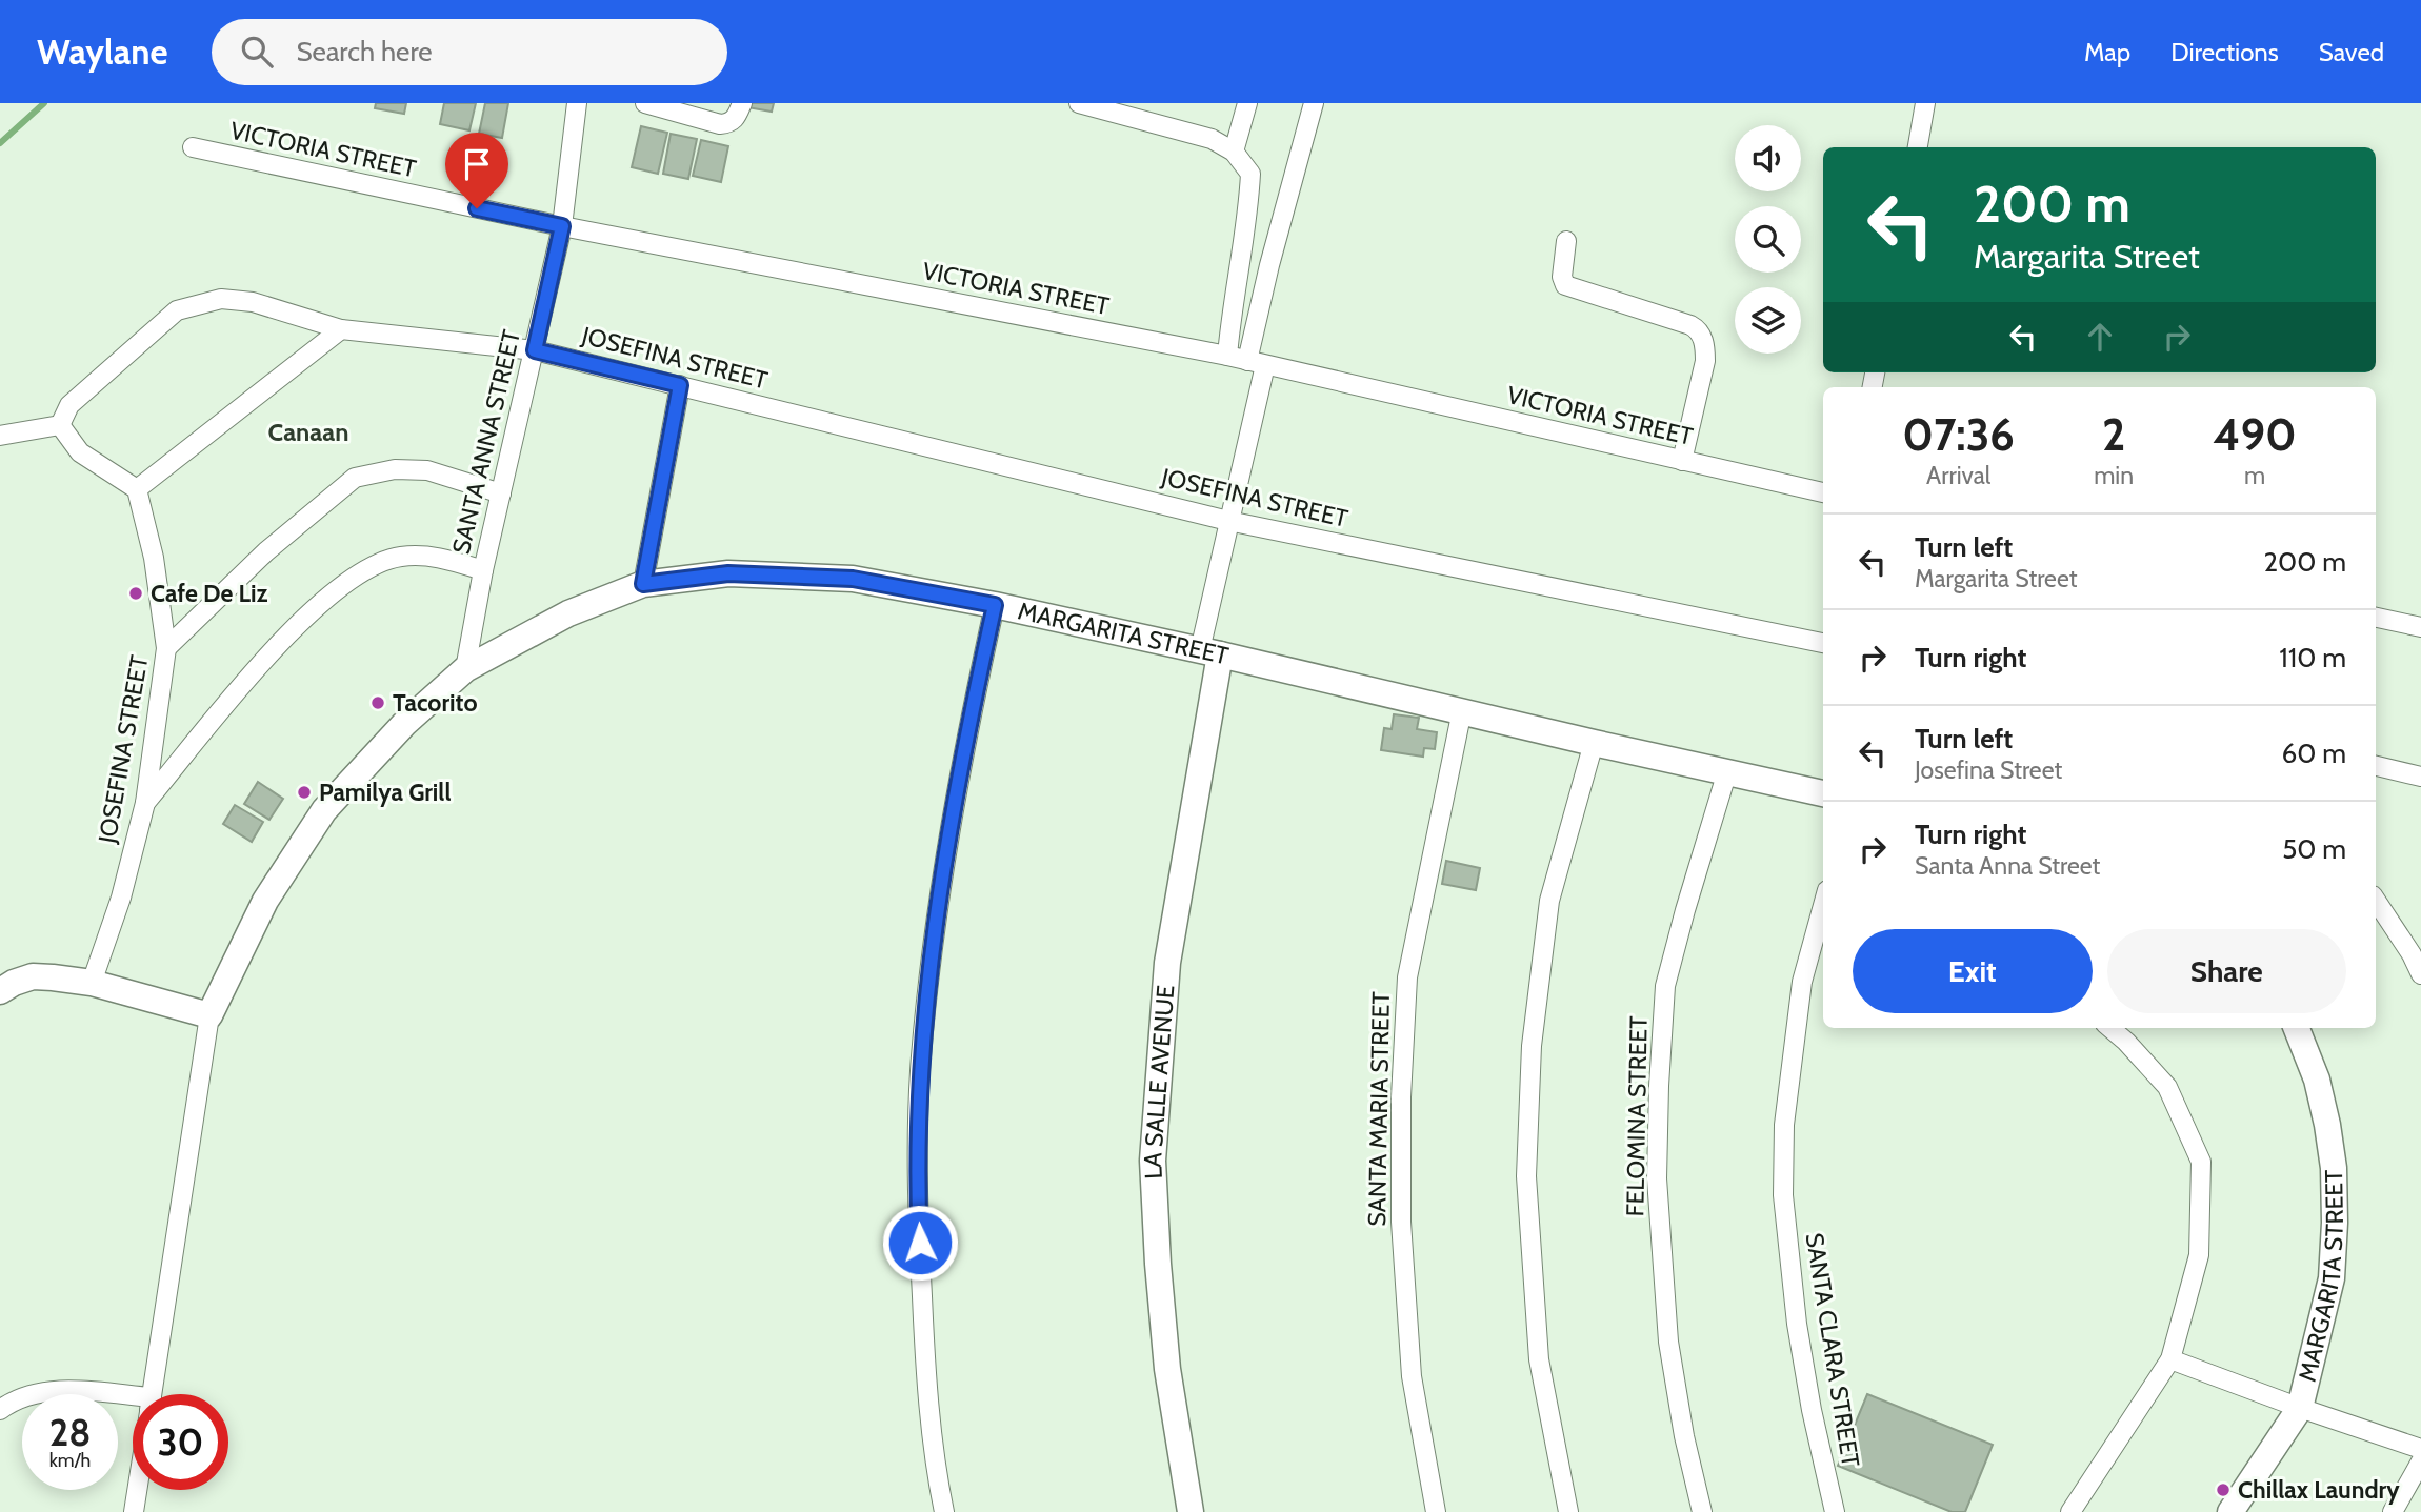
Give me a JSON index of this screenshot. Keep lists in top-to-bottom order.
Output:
{
  "streets": {
    "street": [
      "VICTORIA STREET",
      "JOSEFINA STREET",
      "SANTA ANNA STREET",
      "MARGARITA STREET",
      "LA SALLE AVENUE",
      "SANTA MARIA STREET",
      "FELOMINA STREET",
      "SANTA CLARA STREET"
    ]
  },
  "crossings": [
    ["VICTORIA STREET", "SANTA ANNA STREET"],
    ["JOSEFINA STREET", "SANTA ANNA STREET"],
    ["SANTA ANNA STREET", "MARGARITA STREET"],
    ["MARGARITA STREET", "LA SALLE AVENUE"],
    ["MARGARITA STREET", "SANTA MARIA STREET"],
    ["MARGARITA STREET", "FELOMINA STREET"]
  ],
  "districts": ["Canaan"],
  "places": [
    "Cafe De Liz",
    "Tacorito",
    "Pamilya Grill",
    "Chillax Laundry"
  ],
  "page": {
    "header": "Waylane",
    "search": "Search here",
    "nav": ["Map", "Directions", "Saved"],
    "turn": ["200 m", "Margarita Street"],
    "eta": [
      "07:36",
      "Arrival",
      "2",
      "min",
      "490",
      "m"
    ],
    "list": [
      {
        "name": "Turn left",
        "note": "Margarita Street",
        "value": "200 m"
      },
      {
        "name": "Turn right",
        "value": "110 m"
      },
      {
        "name": "Turn left",
        "note": "Josefina Street",
        "value": "60 m"
      },
      {
        "name": "Turn right",
        "note": "Santa Anna Street",
        "value": "50 m"
      }
    ],
    "buttons": ["Exit", "Share"],
    "speed": "28 km/h",
    "limit": "30"
  }
}
